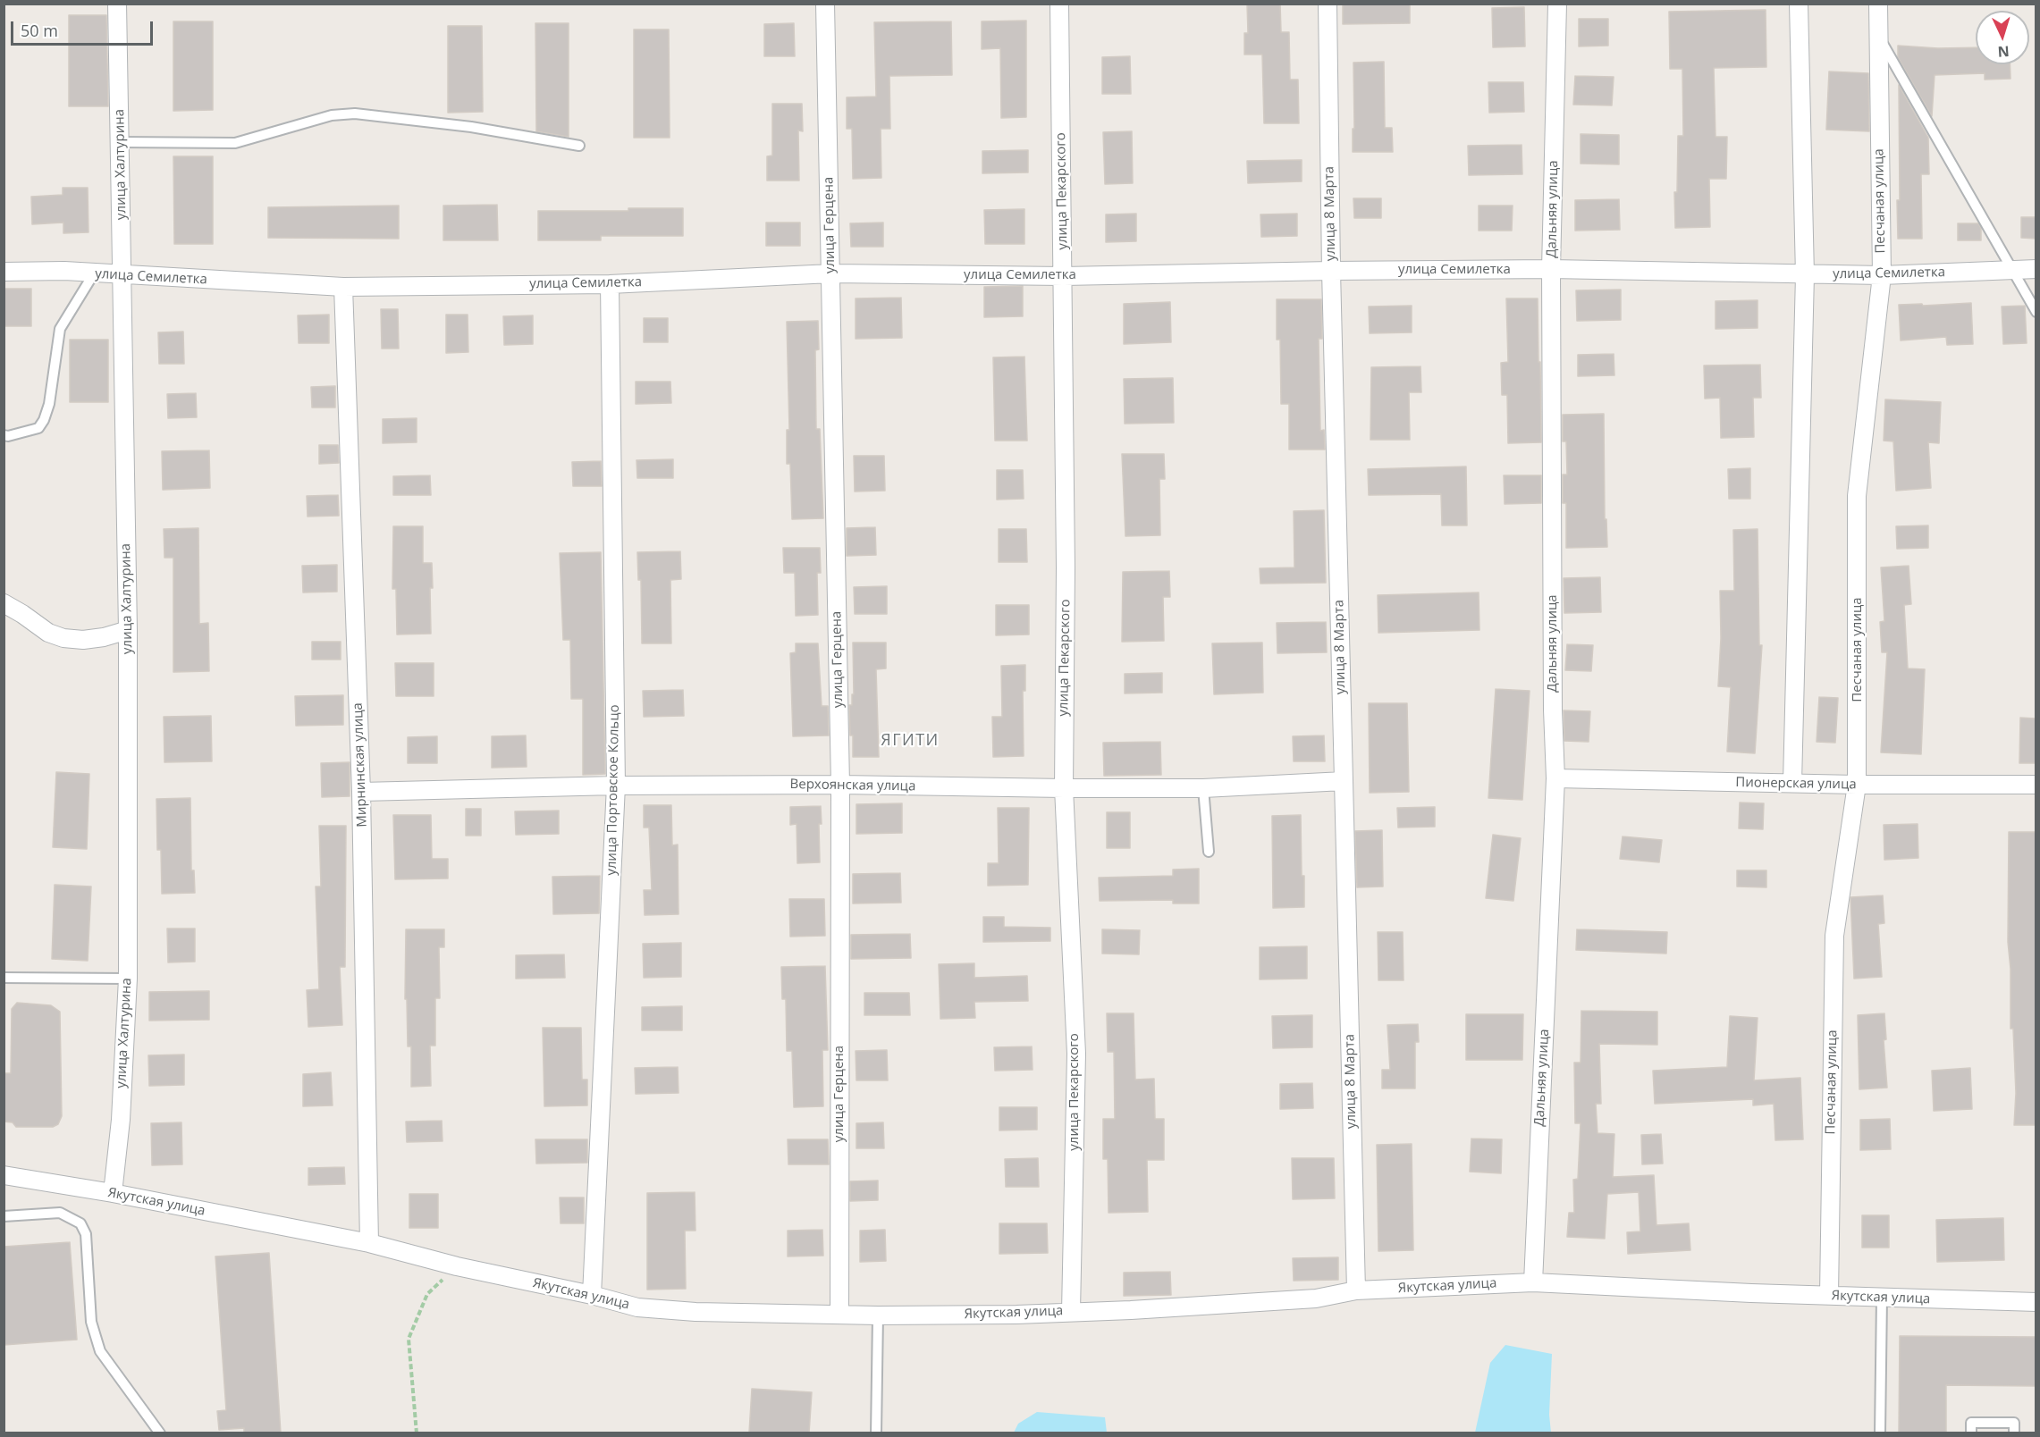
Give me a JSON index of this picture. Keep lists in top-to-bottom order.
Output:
{
  "streets": {
    "street": [
      "улица Халтурина",
      "улица Пекарского",
      "Песчаная улица",
      "Дальняя улица",
      "улица 8 Марта",
      "улица Герцена",
      "улица Семилетка",
      "Мирнинская улица",
      "Пионерская улица",
      "Верхоянская улица",
      "улица Портовское Кольцо",
      "Якутская улица"
    ]
  },
  "crossings": [
    ["улица Халтурина", "улица Семилетка"],
    ["улица Халтурина", "Якутская улица"],
    ["улица Пекарского", "улица Семилетка"],
    ["улица Пекарского", "Верхоянская улица"],
    ["улица Пекарского", "Якутская улица"],
    ["Песчаная улица", "улица Семилетка"],
    ["Песчаная улица", "Пионерская улица"],
    ["Песчаная улица", "Якутская улица"],
    ["Дальняя улица", "улица Семилетка"],
    ["Дальняя улица", "Пионерская улица"],
    ["Дальняя улица", "Якутская улица"],
    ["улица 8 Марта", "улица Семилетка"],
    ["улица 8 Марта", "Верхоянская улица"],
    ["улица 8 Марта", "Якутская улица"],
    ["улица Герцена", "улица Семилетка"],
    ["улица Герцена", "Верхоянская улица"],
    ["улица Герцена", "Якутская улица"],
    ["улица Семилетка", "Мирнинская улица"],
    ["улица Семилетка", "улица Портовское Кольцо"],
    ["Мирнинская улица", "Верхоянская улица"],
    ["Мирнинская улица", "Якутская улица"],
    ["Верхоянская улица", "улица Портовское Кольцо"],
    ["улица Портовское Кольцо", "Якутская улица"]
  ],
  "districts": ["ЯГИТИ"],
  "scale_bar": "50 m",
  "north": "bottom"
}
